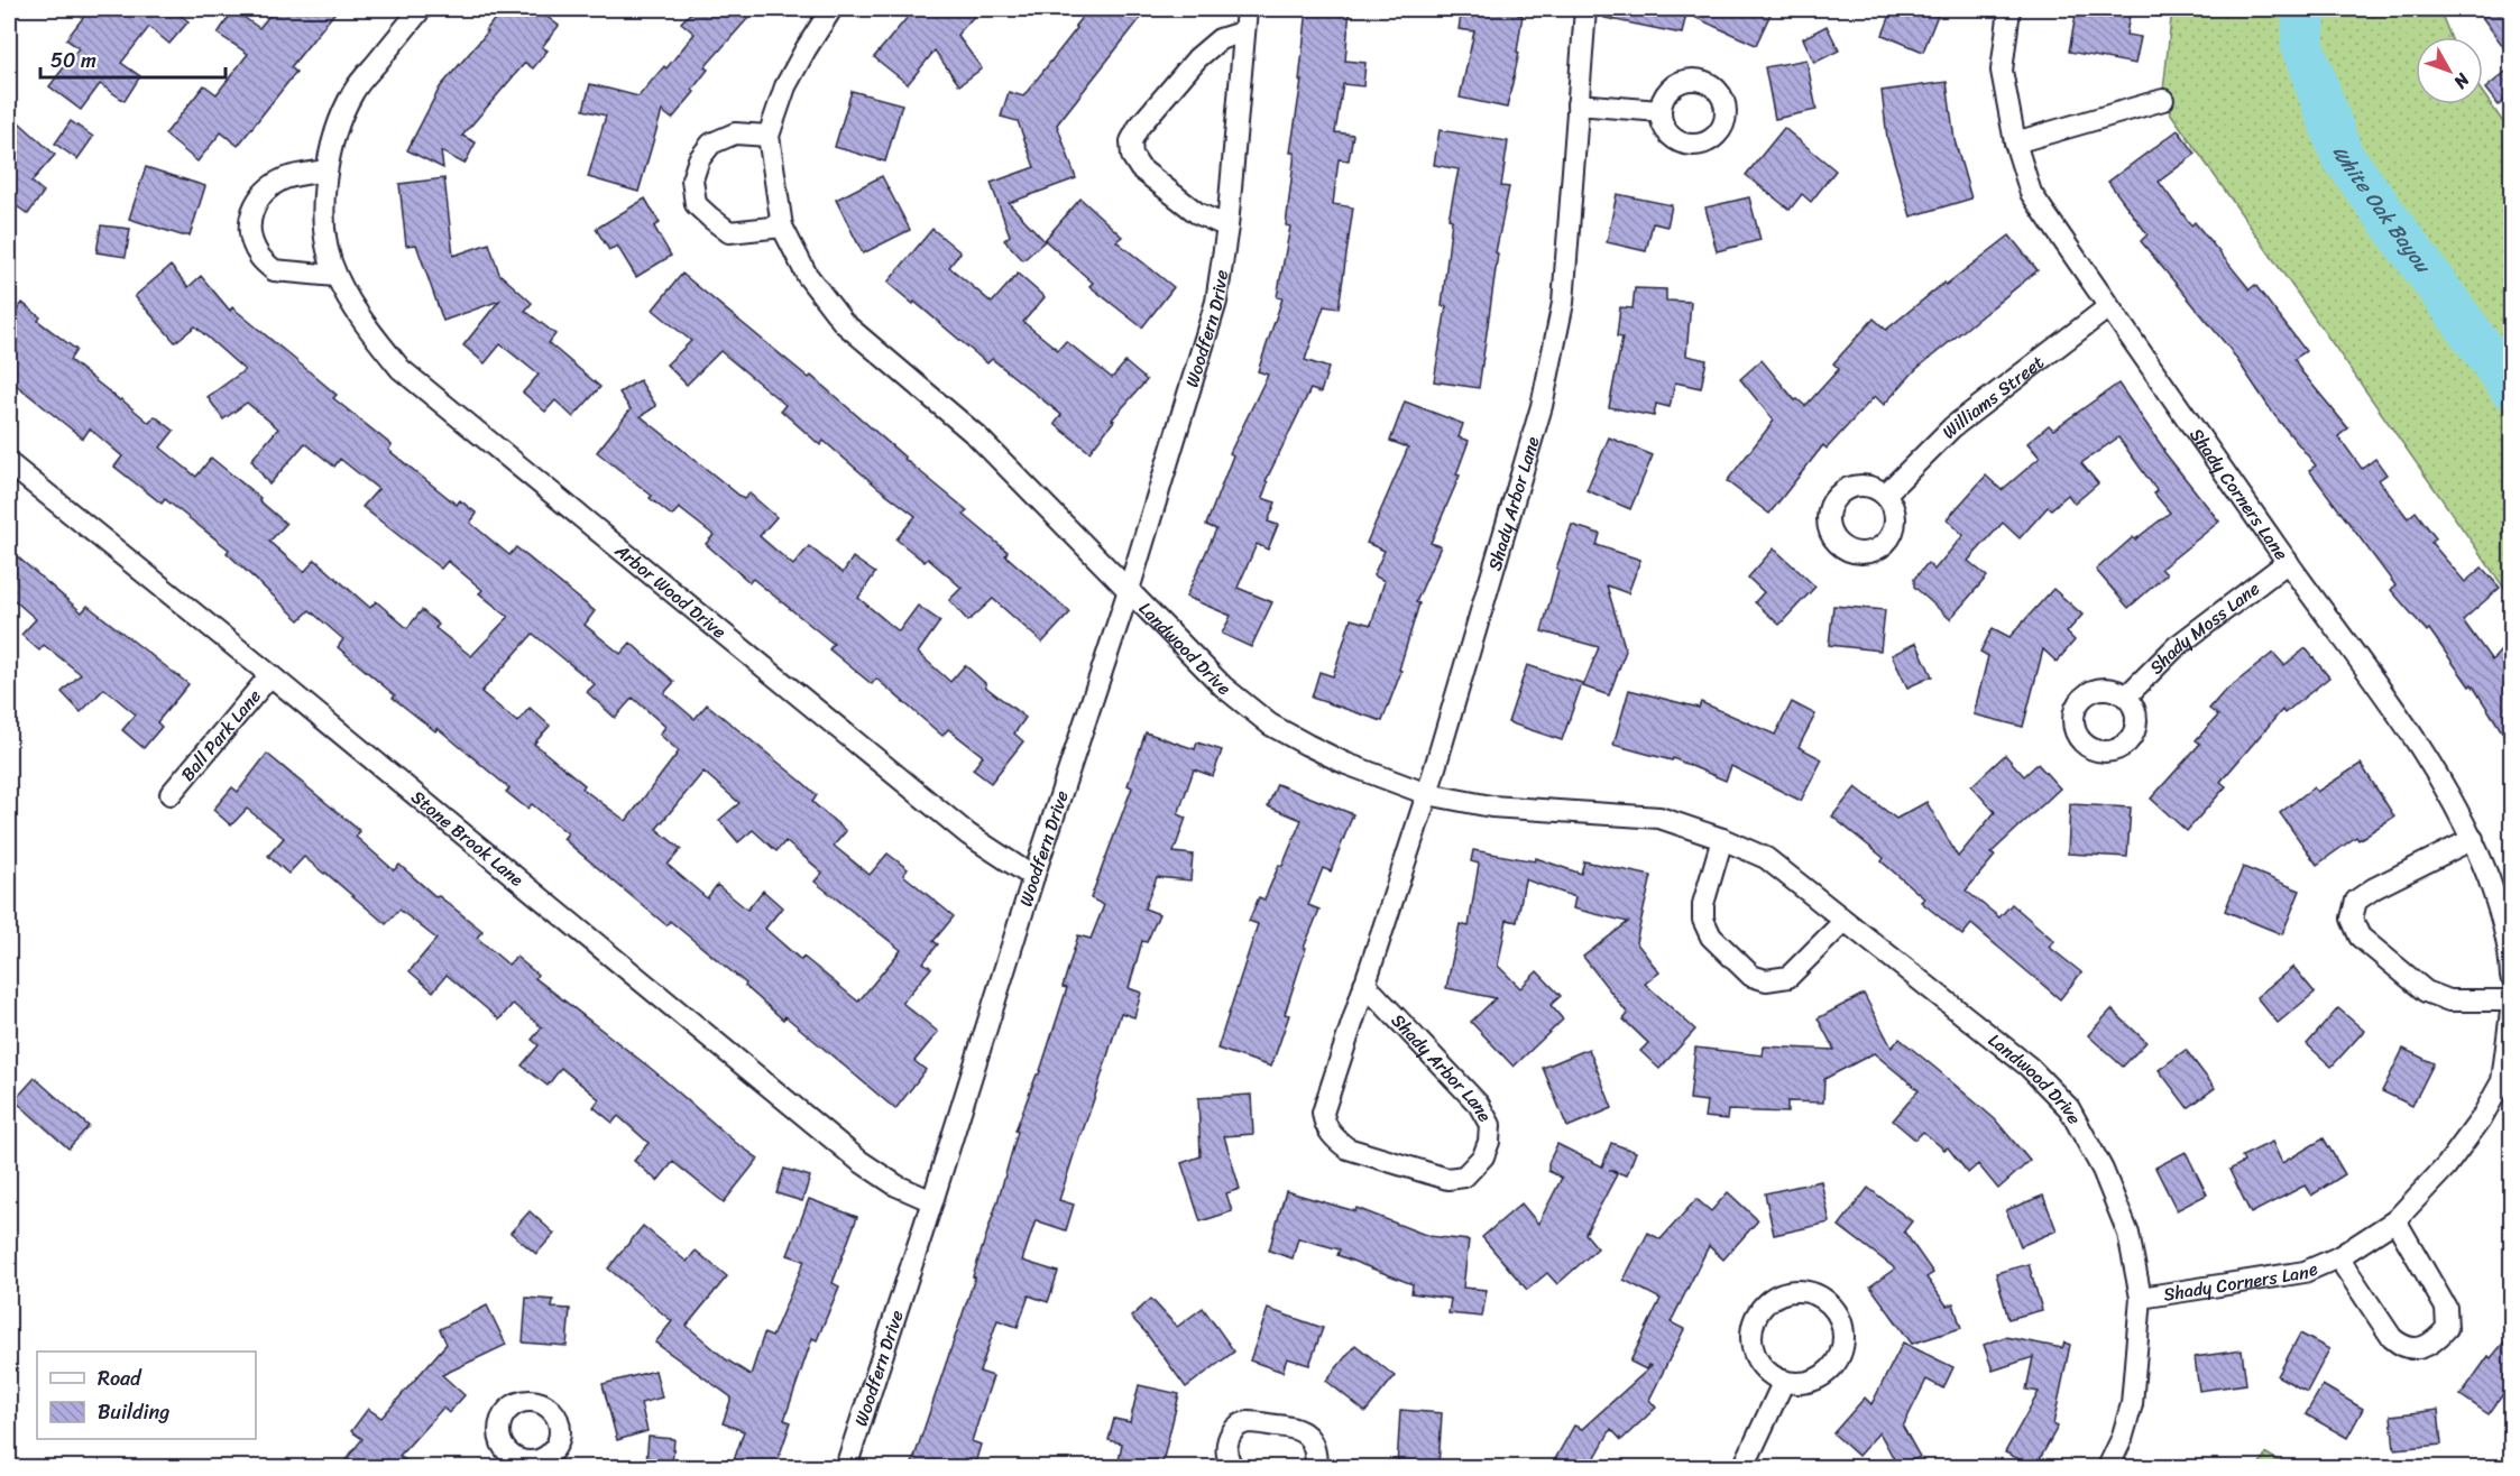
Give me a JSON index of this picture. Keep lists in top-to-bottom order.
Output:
{
  "streets": {
    "street": [
      "Woodfern Drive",
      "Williams Street",
      "Shady Corners Lane",
      "Shady Arbor Lane",
      "Arbor Wood Drive",
      "Shady Moss Lane",
      "Landwood Drive",
      "Ball Park Lane",
      "Stone Brook Lane"
    ]
  },
  "crossings": [
    ["Woodfern Drive", "Arbor Wood Drive"],
    ["Woodfern Drive", "Landwood Drive"],
    ["Woodfern Drive", "Stone Brook Lane"],
    ["Williams Street", "Shady Corners Lane"],
    ["Shady Corners Lane", "Shady Moss Lane"],
    ["Shady Corners Lane", "Landwood Drive"],
    ["Shady Arbor Lane", "Landwood Drive"],
    ["Ball Park Lane", "Stone Brook Lane"]
  ],
  "water": ["White Oak Bayou"],
  "legend": ["Road", "Building"],
  "scale_bar": "50 m",
  "north": "bottom right"
}
